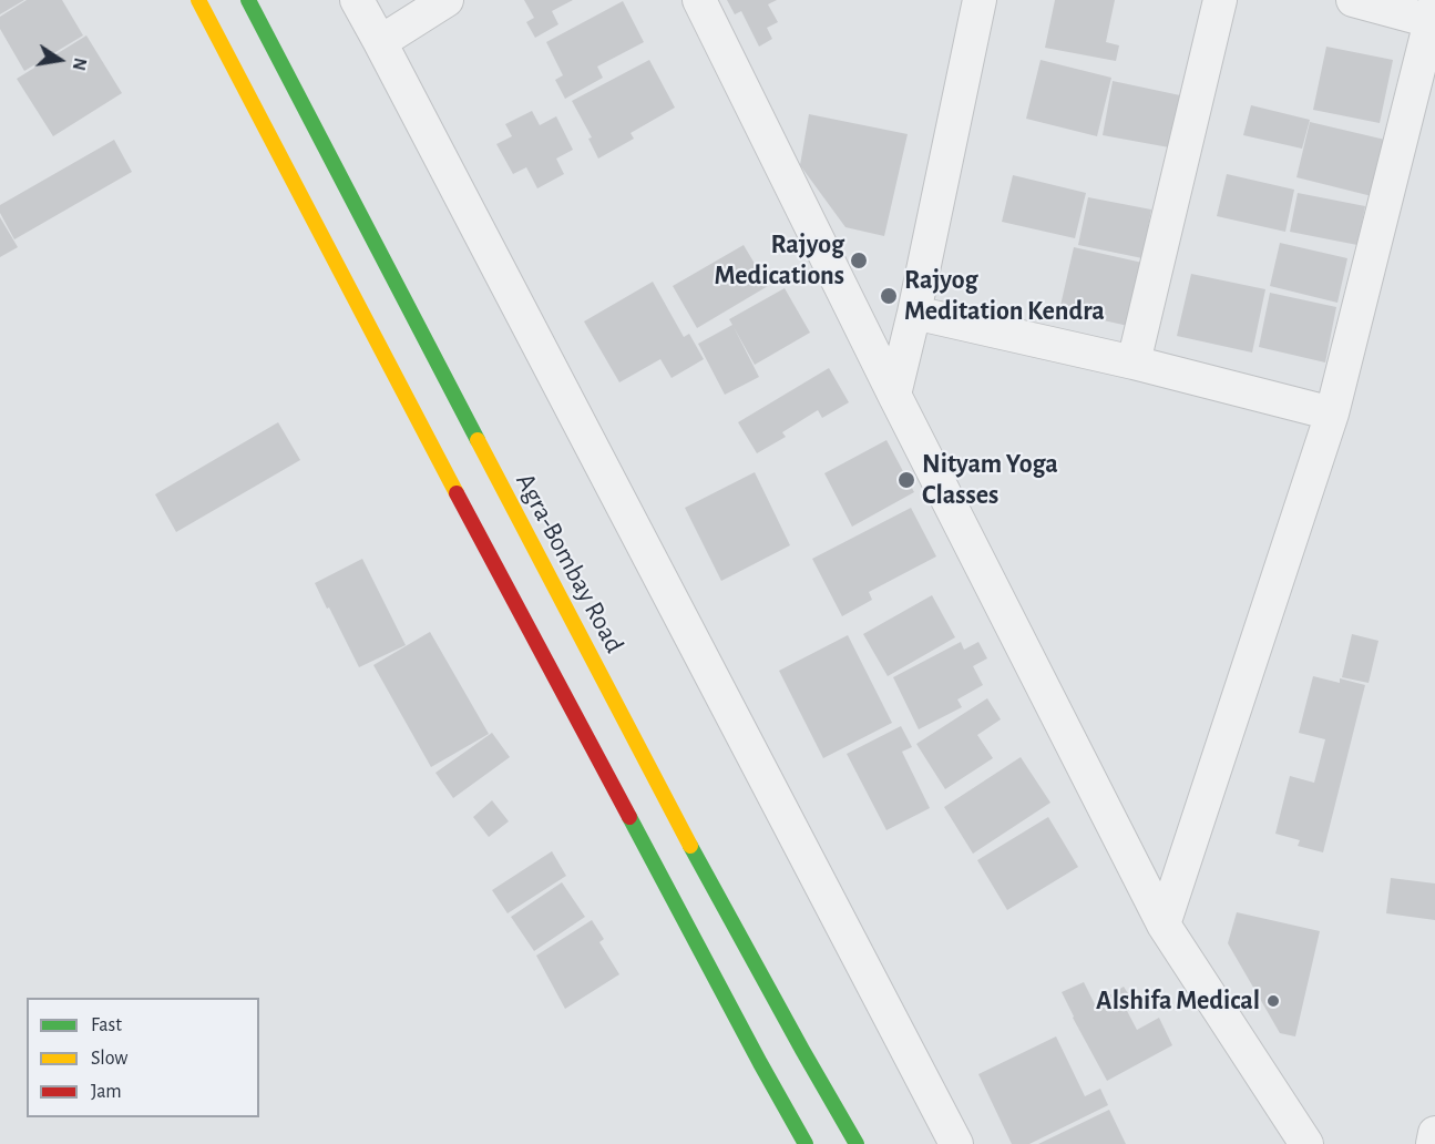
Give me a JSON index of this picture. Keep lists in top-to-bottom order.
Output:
{
  "streets": {
    "main road": ["Agra-Bombay Road"]
  },
  "places": [
    "Rajyog Medications",
    "Rajyog Meditation Kendra",
    "Nityam Yoga Classes",
    "Alshifa Medical"
  ],
  "legend": ["Fast", "Slow", "Jam"],
  "north": "right"
}
